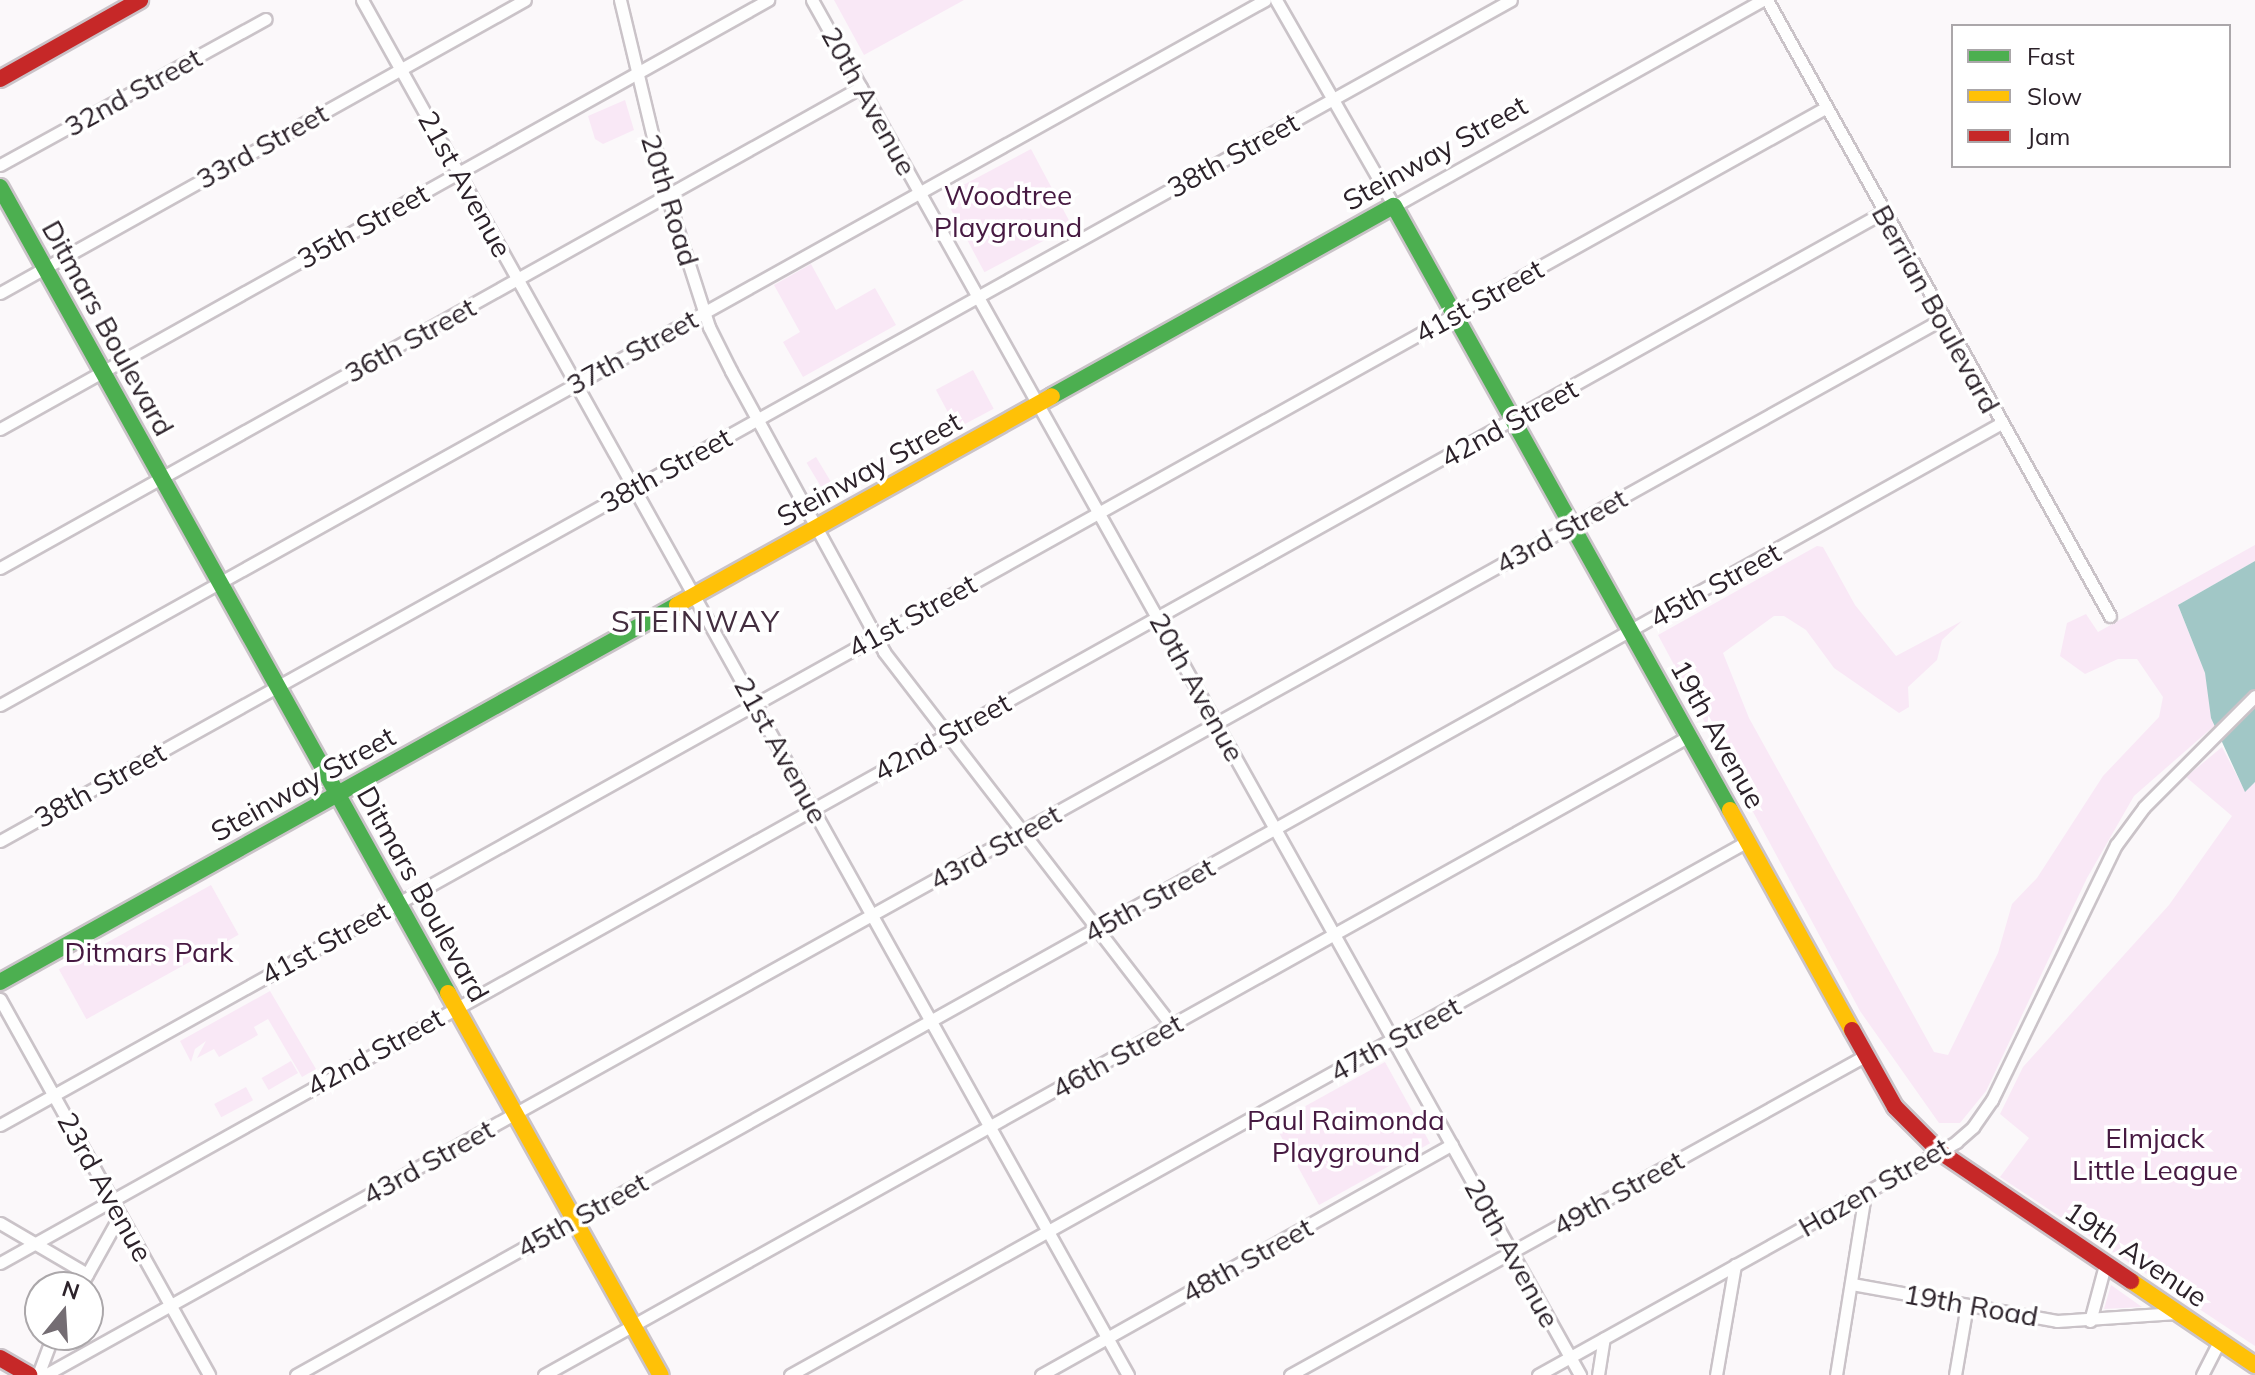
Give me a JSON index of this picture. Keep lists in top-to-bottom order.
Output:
{
  "streets": {
    "street": [
      "32nd Street",
      "20th Avenue",
      "33rd Street",
      "Steinway Street",
      "38th Street",
      "21st Avenue",
      "20th Road",
      "35th Street",
      "41st Street",
      "Berrian Boulevard",
      "Ditmars Boulevard",
      "36th Street",
      "37th Street",
      "42nd Street",
      "43rd Street",
      "45th Street",
      "19th Avenue",
      "47th Street",
      "46th Street",
      "23rd Avenue",
      "Hazen Street",
      "49th Street",
      "48th Street",
      "19th Road"
    ]
  },
  "crossings": [
    ["20th Avenue", "Steinway Street"],
    ["20th Avenue", "38th Street"],
    ["20th Avenue", "41st Street"],
    ["20th Avenue", "36th Street"],
    ["20th Avenue", "37th Street"],
    ["20th Avenue", "42nd Street"],
    ["20th Avenue", "43rd Street"],
    ["20th Avenue", "45th Street"],
    ["20th Avenue", "47th Street"],
    ["20th Avenue", "46th Street"],
    ["20th Avenue", "Hazen Street"],
    ["20th Avenue", "49th Street"],
    ["20th Avenue", "48th Street"],
    ["33rd Street", "21st Avenue"],
    ["33rd Street", "Ditmars Boulevard"],
    ["Steinway Street", "21st Avenue"],
    ["Steinway Street", "20th Road"],
    ["Steinway Street", "Berrian Boulevard"],
    ["Steinway Street", "Ditmars Boulevard"],
    ["Steinway Street", "19th Avenue"],
    ["38th Street", "21st Avenue"],
    ["38th Street", "20th Road"],
    ["38th Street", "Ditmars Boulevard"],
    ["38th Street", "19th Avenue"],
    ["21st Avenue", "35th Street"],
    ["21st Avenue", "41st Street"],
    ["21st Avenue", "36th Street"],
    ["21st Avenue", "37th Street"],
    ["21st Avenue", "42nd Street"],
    ["21st Avenue", "43rd Street"],
    ["21st Avenue", "45th Street"],
    ["21st Avenue", "47th Street"],
    ["21st Avenue", "46th Street"],
    ["21st Avenue", "48th Street"],
    ["20th Road", "35th Street"],
    ["20th Road", "41st Street"],
    ["20th Road", "36th Street"],
    ["20th Road", "37th Street"],
    ["20th Road", "42nd Street"],
    ["20th Road", "43rd Street"],
    ["20th Road", "45th Street"],
    ["20th Road", "46th Street"],
    ["35th Street", "Ditmars Boulevard"],
    ["41st Street", "Berrian Boulevard"],
    ["41st Street", "Ditmars Boulevard"],
    ["41st Street", "19th Avenue"],
    ["41st Street", "23rd Avenue"],
    ["Berrian Boulevard", "42nd Street"],
    ["Berrian Boulevard", "43rd Street"],
    ["Berrian Boulevard", "45th Street"],
    ["Ditmars Boulevard", "36th Street"],
    ["Ditmars Boulevard", "37th Street"],
    ["Ditmars Boulevard", "42nd Street"],
    ["Ditmars Boulevard", "43rd Street"],
    ["Ditmars Boulevard", "45th Street"],
    ["Ditmars Boulevard", "46th Street"],
    ["42nd Street", "19th Avenue"],
    ["42nd Street", "23rd Avenue"],
    ["43rd Street", "19th Avenue"],
    ["43rd Street", "23rd Avenue"],
    ["45th Street", "19th Avenue"],
    ["19th Avenue", "47th Street"],
    ["19th Avenue", "46th Street"],
    ["19th Avenue", "Hazen Street"],
    ["19th Avenue", "49th Street"],
    ["19th Avenue", "19th Road"]
  ],
  "districts": ["STEINWAY"],
  "parks": [
    "Woodtree Playground",
    "Ditmars Park",
    "Paul Raimonda Playground",
    "Elmjack Little League"
  ],
  "legend": ["Fast", "Slow", "Jam"],
  "north": "top"
}
